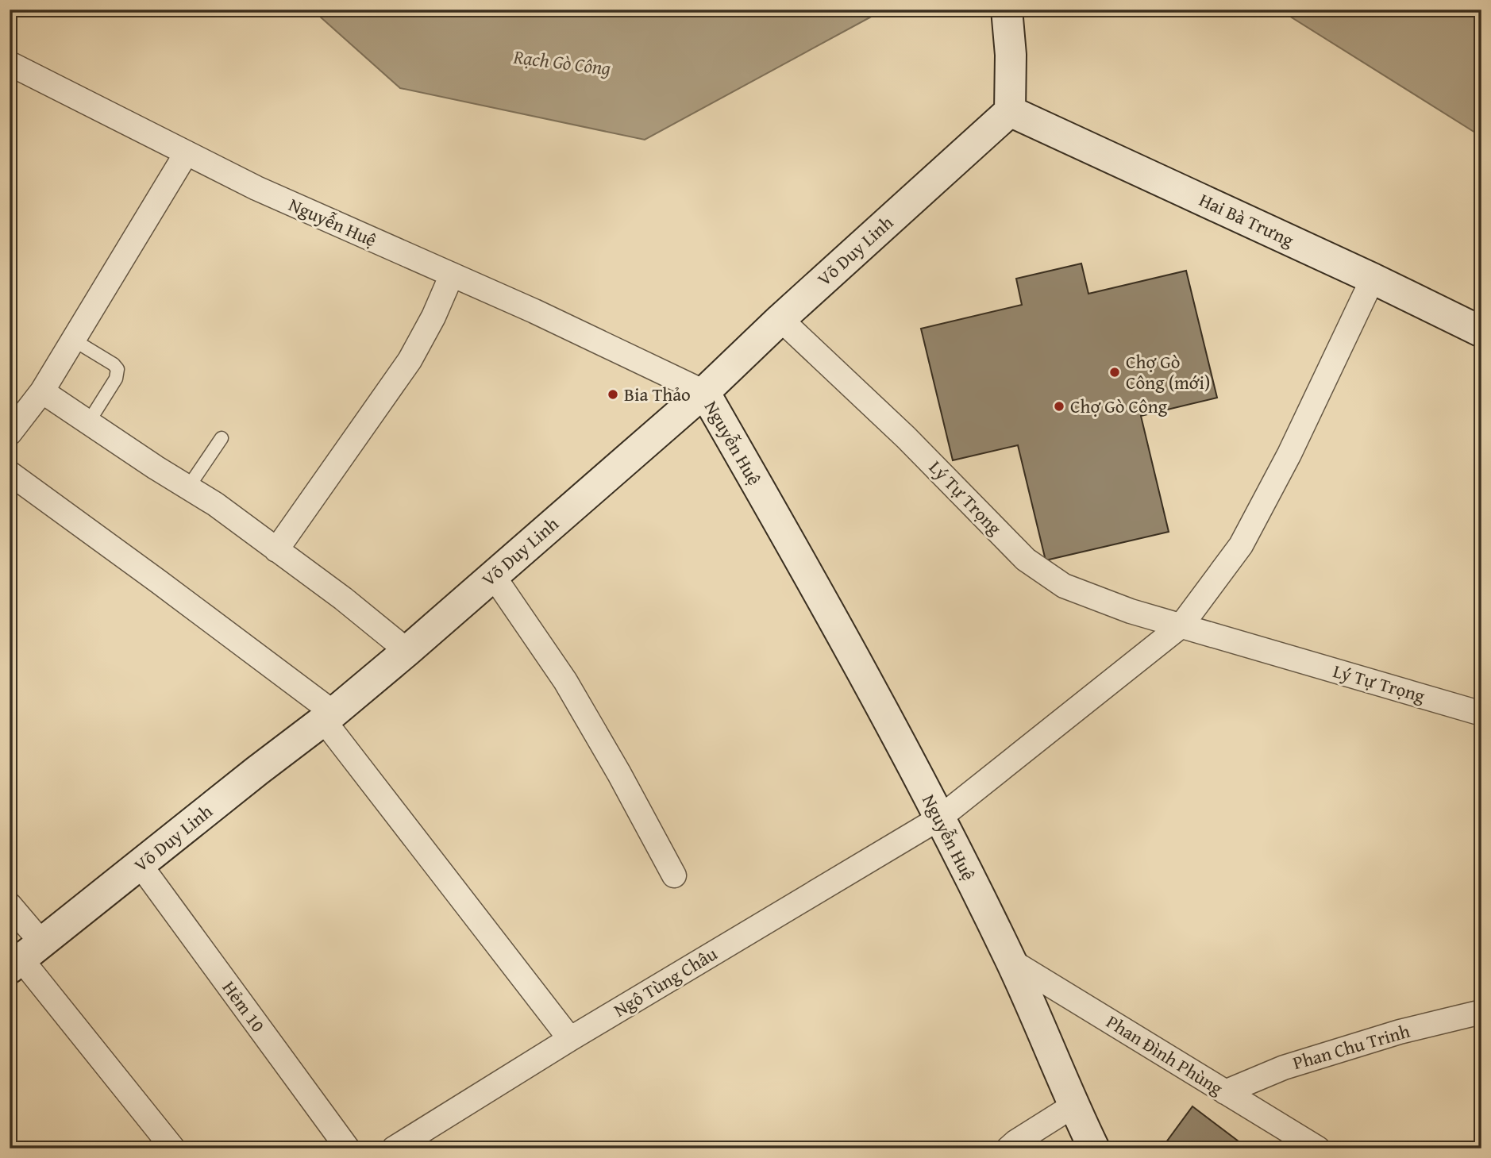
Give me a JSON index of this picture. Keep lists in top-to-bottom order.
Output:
{
  "streets": {
    "main road": ["Hai Bà Trưng", "Nguyễn Huệ", "Võ Duy Linh"],
    "street": [
      "Lý Tự Trọng",
      "Ngô Tùng Châu",
      "Hẻm 10",
      "Phan Chu Trinh",
      "Phan Đình Phùng"
    ]
  },
  "crossings": [
    ["Hai Bà Trưng", "Võ Duy Linh"],
    ["Nguyễn Huệ", "Võ Duy Linh"],
    ["Nguyễn Huệ", "Ngô Tùng Châu"],
    ["Nguyễn Huệ", "Phan Đình Phùng"],
    ["Võ Duy Linh", "Lý Tự Trọng"],
    ["Võ Duy Linh", "Hẻm 10"],
    ["Phan Chu Trinh", "Phan Đình Phùng"]
  ],
  "water": ["Rạch Gò Công"],
  "places": ["Chợ Gò Công (mới)", "Bia Thảo", "Chợ Gò Công"]
}
